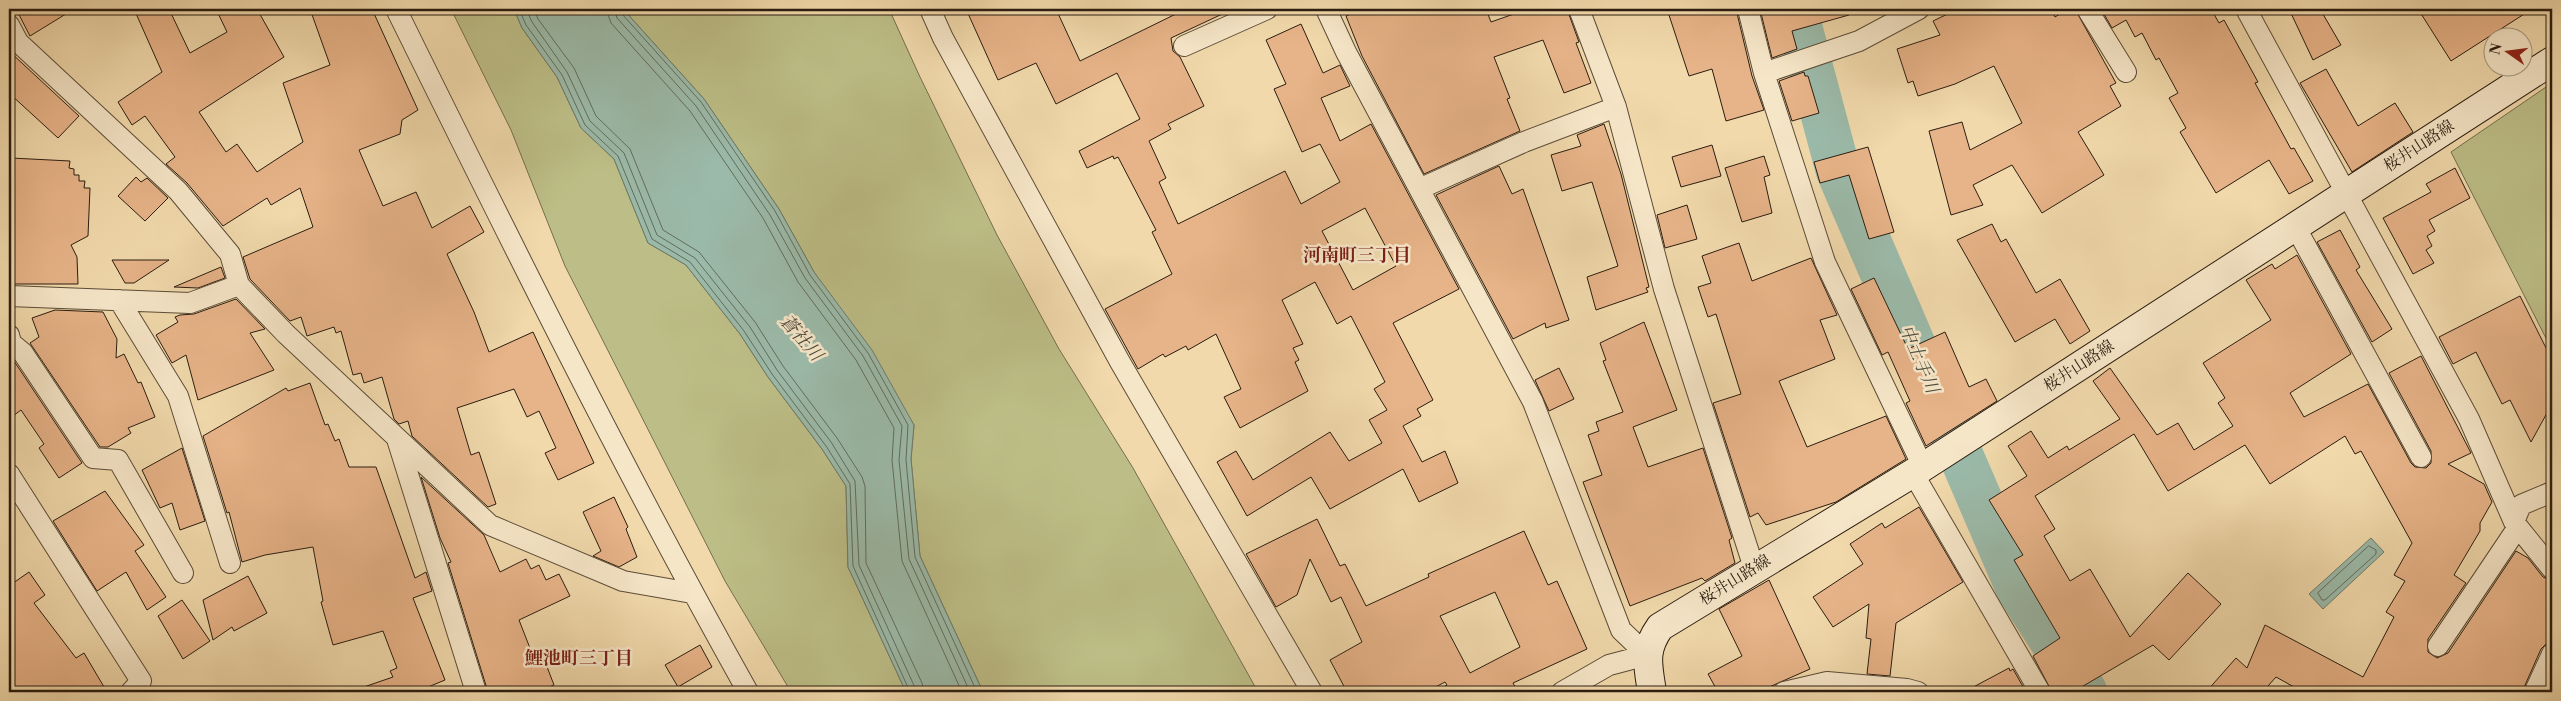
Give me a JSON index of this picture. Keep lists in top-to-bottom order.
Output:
{
  "streets": {
    "main road": ["桜井山路線"]
  },
  "districts": ["河南町三丁目", "鯉池町三丁目"],
  "water": ["蒼社川", "中土手川"],
  "north": "left"
}
